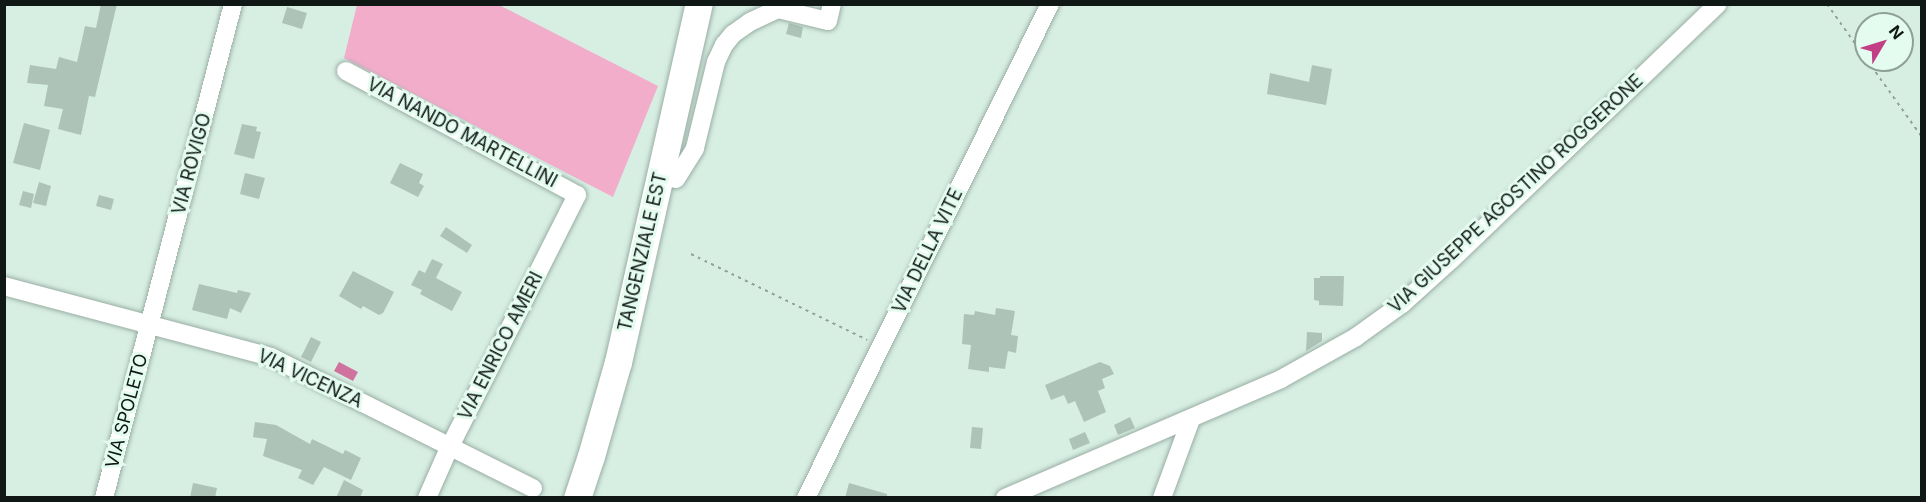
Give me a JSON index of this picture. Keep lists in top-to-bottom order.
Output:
{
  "streets": {
    "highway": ["TANGENZIALE EST"],
    "street": [
      "VIA NANDO MARTELLINI",
      "VIA ROVIGO",
      "VIA GIUSEPPE AGOSTINO ROGGERONE",
      "VIA DELLA VITE",
      "VIA ENRICO AMERI",
      "VIA VICENZA",
      "VIA SPOLETO"
    ]
  },
  "crossings": [
    ["VIA NANDO MARTELLINI", "VIA ENRICO AMERI"],
    ["VIA ROVIGO", "VIA VICENZA"],
    ["VIA ROVIGO", "VIA SPOLETO"],
    ["VIA ENRICO AMERI", "VIA VICENZA"],
    ["VIA VICENZA", "VIA SPOLETO"]
  ],
  "north": "top right"
}
